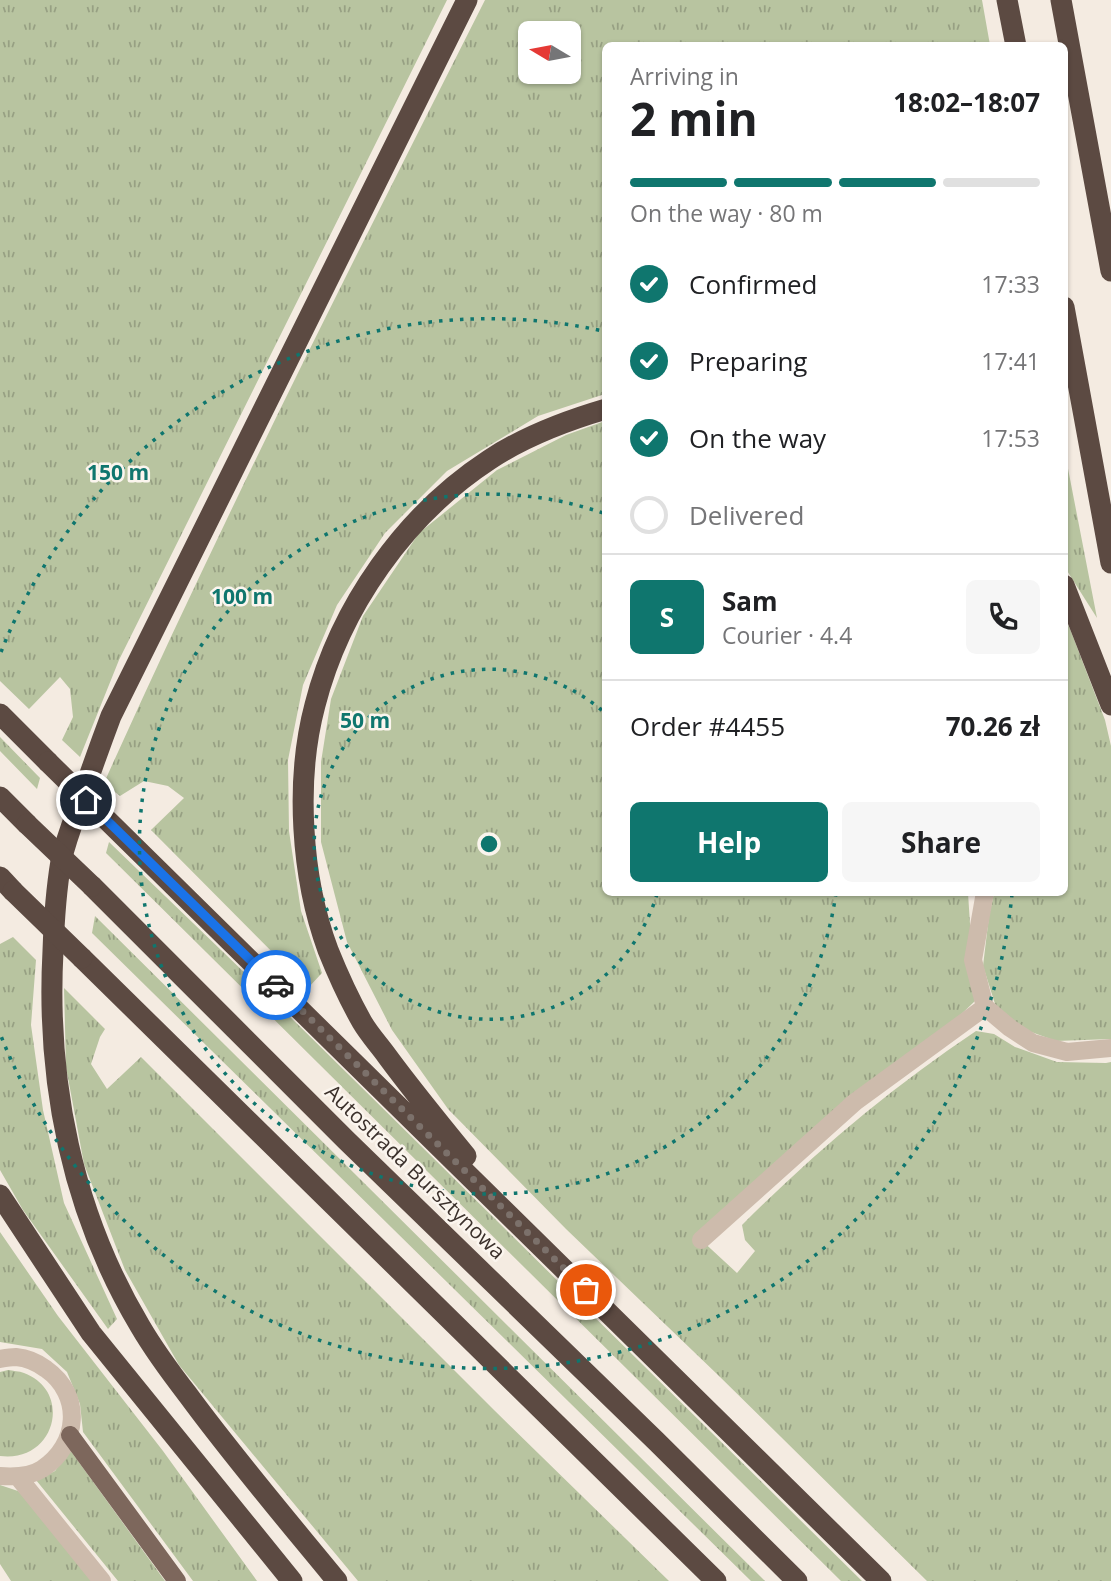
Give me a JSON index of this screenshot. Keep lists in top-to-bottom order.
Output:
{
  "streets": {
    "highway": ["Autostrada Bursztynowa"]
  },
  "north": "left",
  "page": {
    "heading": ["2 min", "Arriving in", "18:02–18:07"],
    "panel": [
      "Sam",
      "Courier · 4.4",
      "Order #4455",
      "70.26 zł"
    ],
    "bar": "On the way · 80 m",
    "list": [
      ["Confirmed", "17:33"],
      ["Preparing", "17:41"],
      ["On the way", "17:53"],
      "Delivered"
    ],
    "round": "S",
    "buttons": ["Help", "Share"]
  },
  "rings": ["150 m", "100 m", "50 m"]
}
